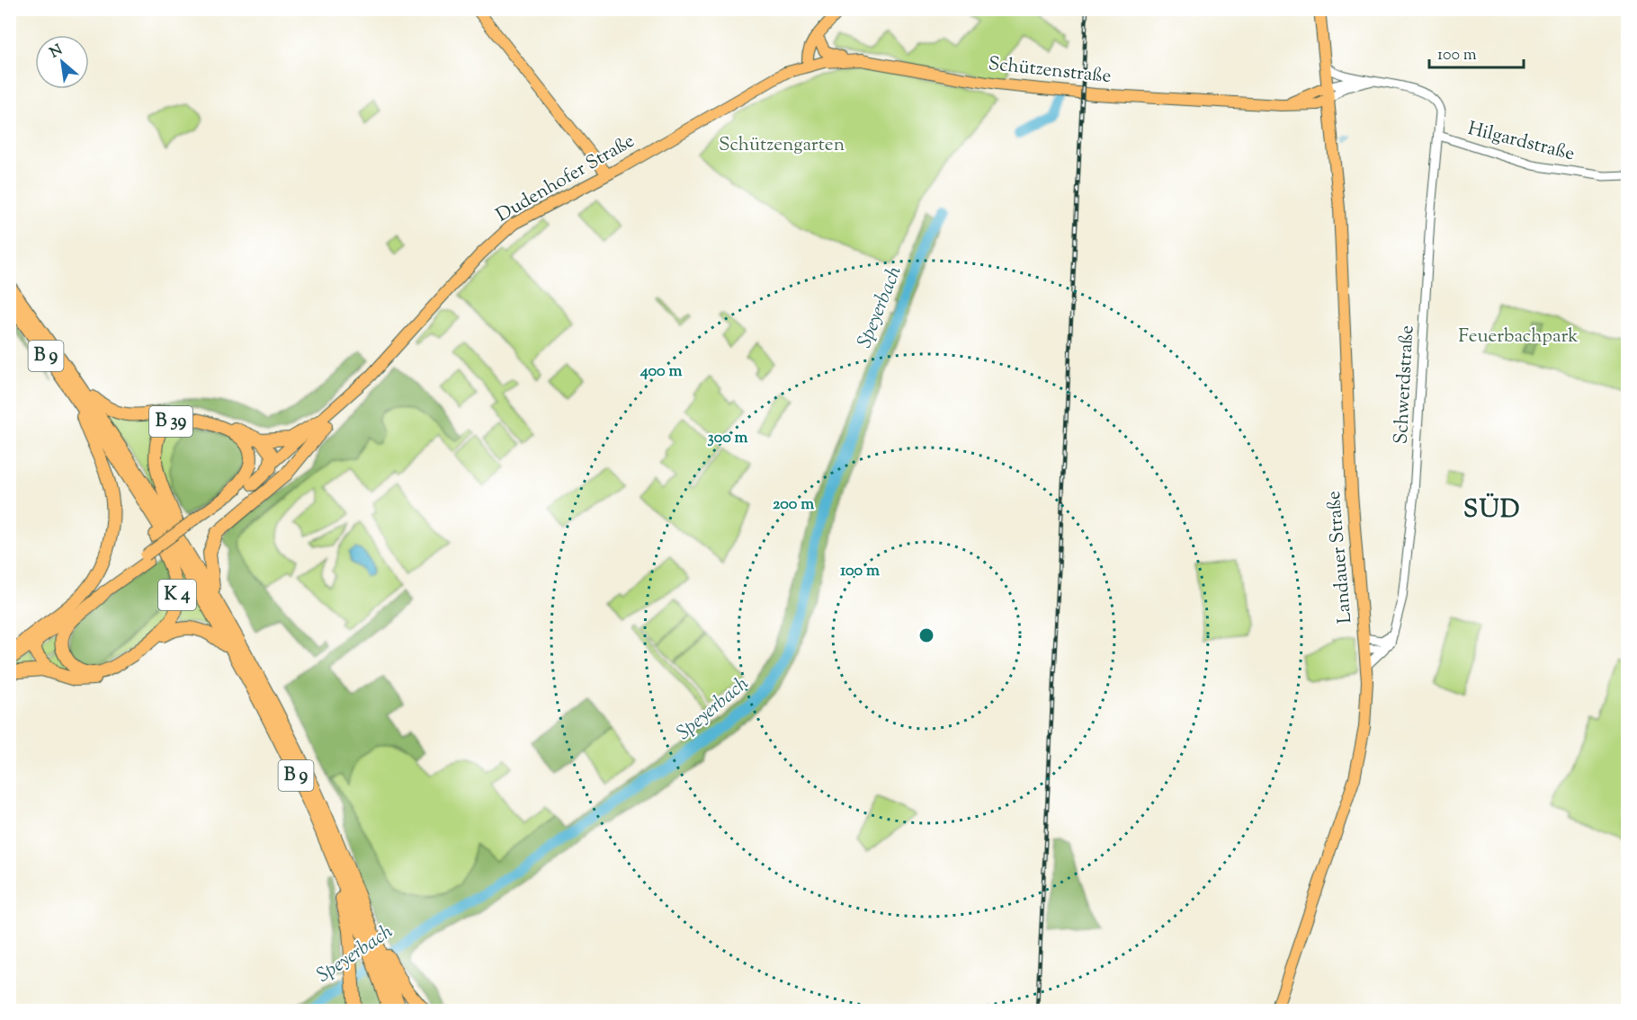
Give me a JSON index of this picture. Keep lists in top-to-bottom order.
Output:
{
  "streets": {
    "highway": ["B 9", "B 39", "K 4"],
    "main road": ["Schützenstraße", "Dudenhofer Straße", "Landauer Straße"],
    "street": ["Hilgardstraße", "Schwerdstraße"]
  },
  "crossings": [
    ["Schützenstraße", "Dudenhofer Straße"],
    ["Schützenstraße", "Landauer Straße"],
    ["Schützenstraße", "K 4"],
    ["Hilgardstraße", "Schwerdstraße"],
    ["Dudenhofer Straße", "B 9"],
    ["Dudenhofer Straße", "B 39"],
    ["Dudenhofer Straße", "K 4"],
    ["B 9", "B 39"],
    ["B 9", "K 4"],
    ["Schwerdstraße", "Landauer Straße"],
    ["B 39", "K 4"]
  ],
  "districts": ["SÜD"],
  "water": ["Speyerbach"],
  "parks": ["Schützengarten", "Feuerbachpark"],
  "scale_bar": "100 m",
  "north": "top left",
  "rings": [
    "400 m",
    "300 m",
    "200 m",
    "100 m"
  ]
}
